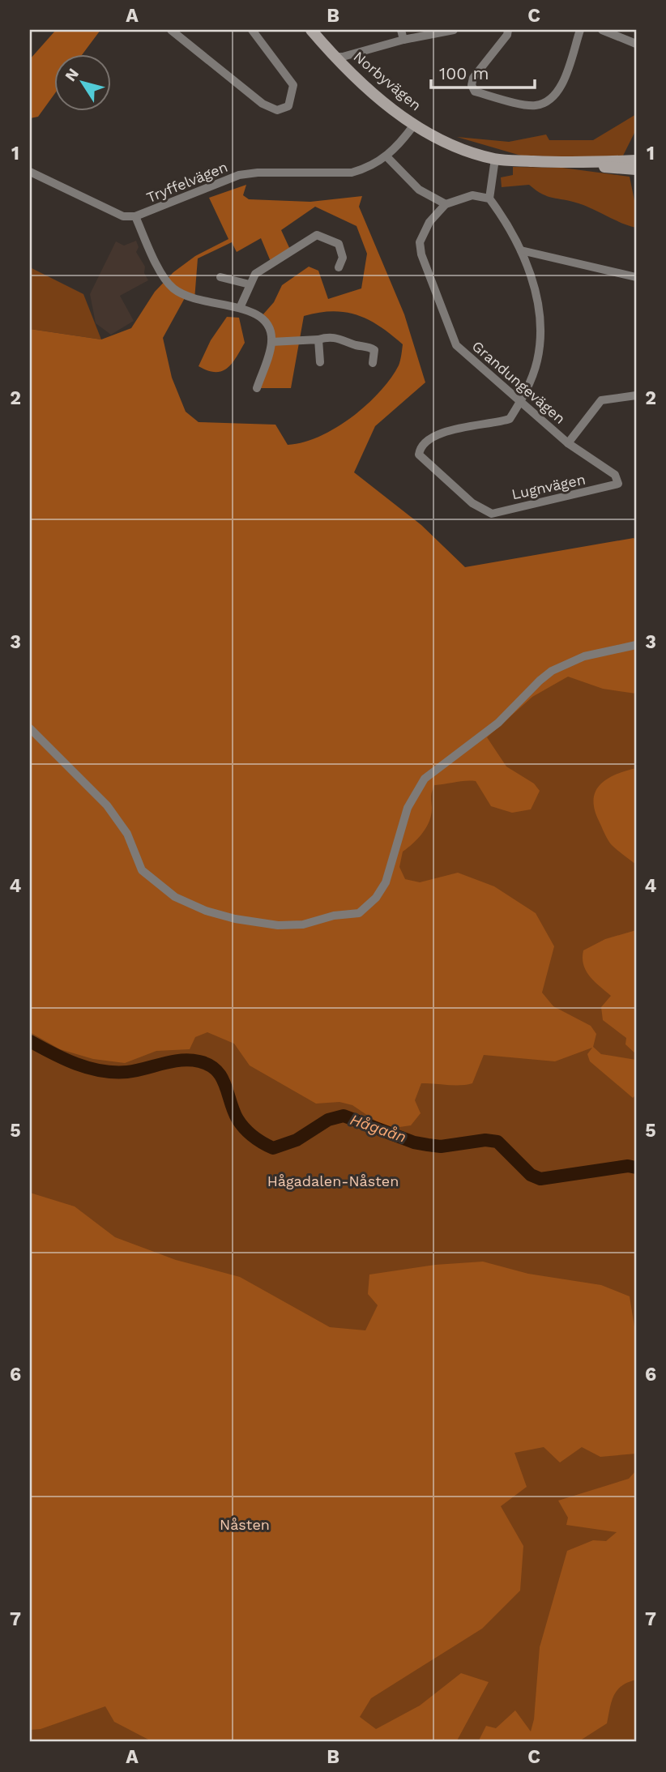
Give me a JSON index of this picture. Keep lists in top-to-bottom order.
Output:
{
  "streets": {
    "street": [
      "Norbyvägen",
      "Tryffelvägen",
      "Grandungevägen",
      "Lugnvägen"
    ]
  },
  "crossings": [
    ["Norbyvägen", "Tryffelvägen"],
    ["Grandungevägen", "Lugnvägen"]
  ],
  "water": ["Hågaån"],
  "parks": ["Hågadalen-Nåsten", "Nåsten"],
  "scale_bar": "100 m",
  "north": "top left",
  "grid": {
    "columns": ["A", "B", "C"],
    "rows": [
      "1",
      "2",
      "3",
      "4",
      "5",
      "6",
      "7"
    ]
  }
}
